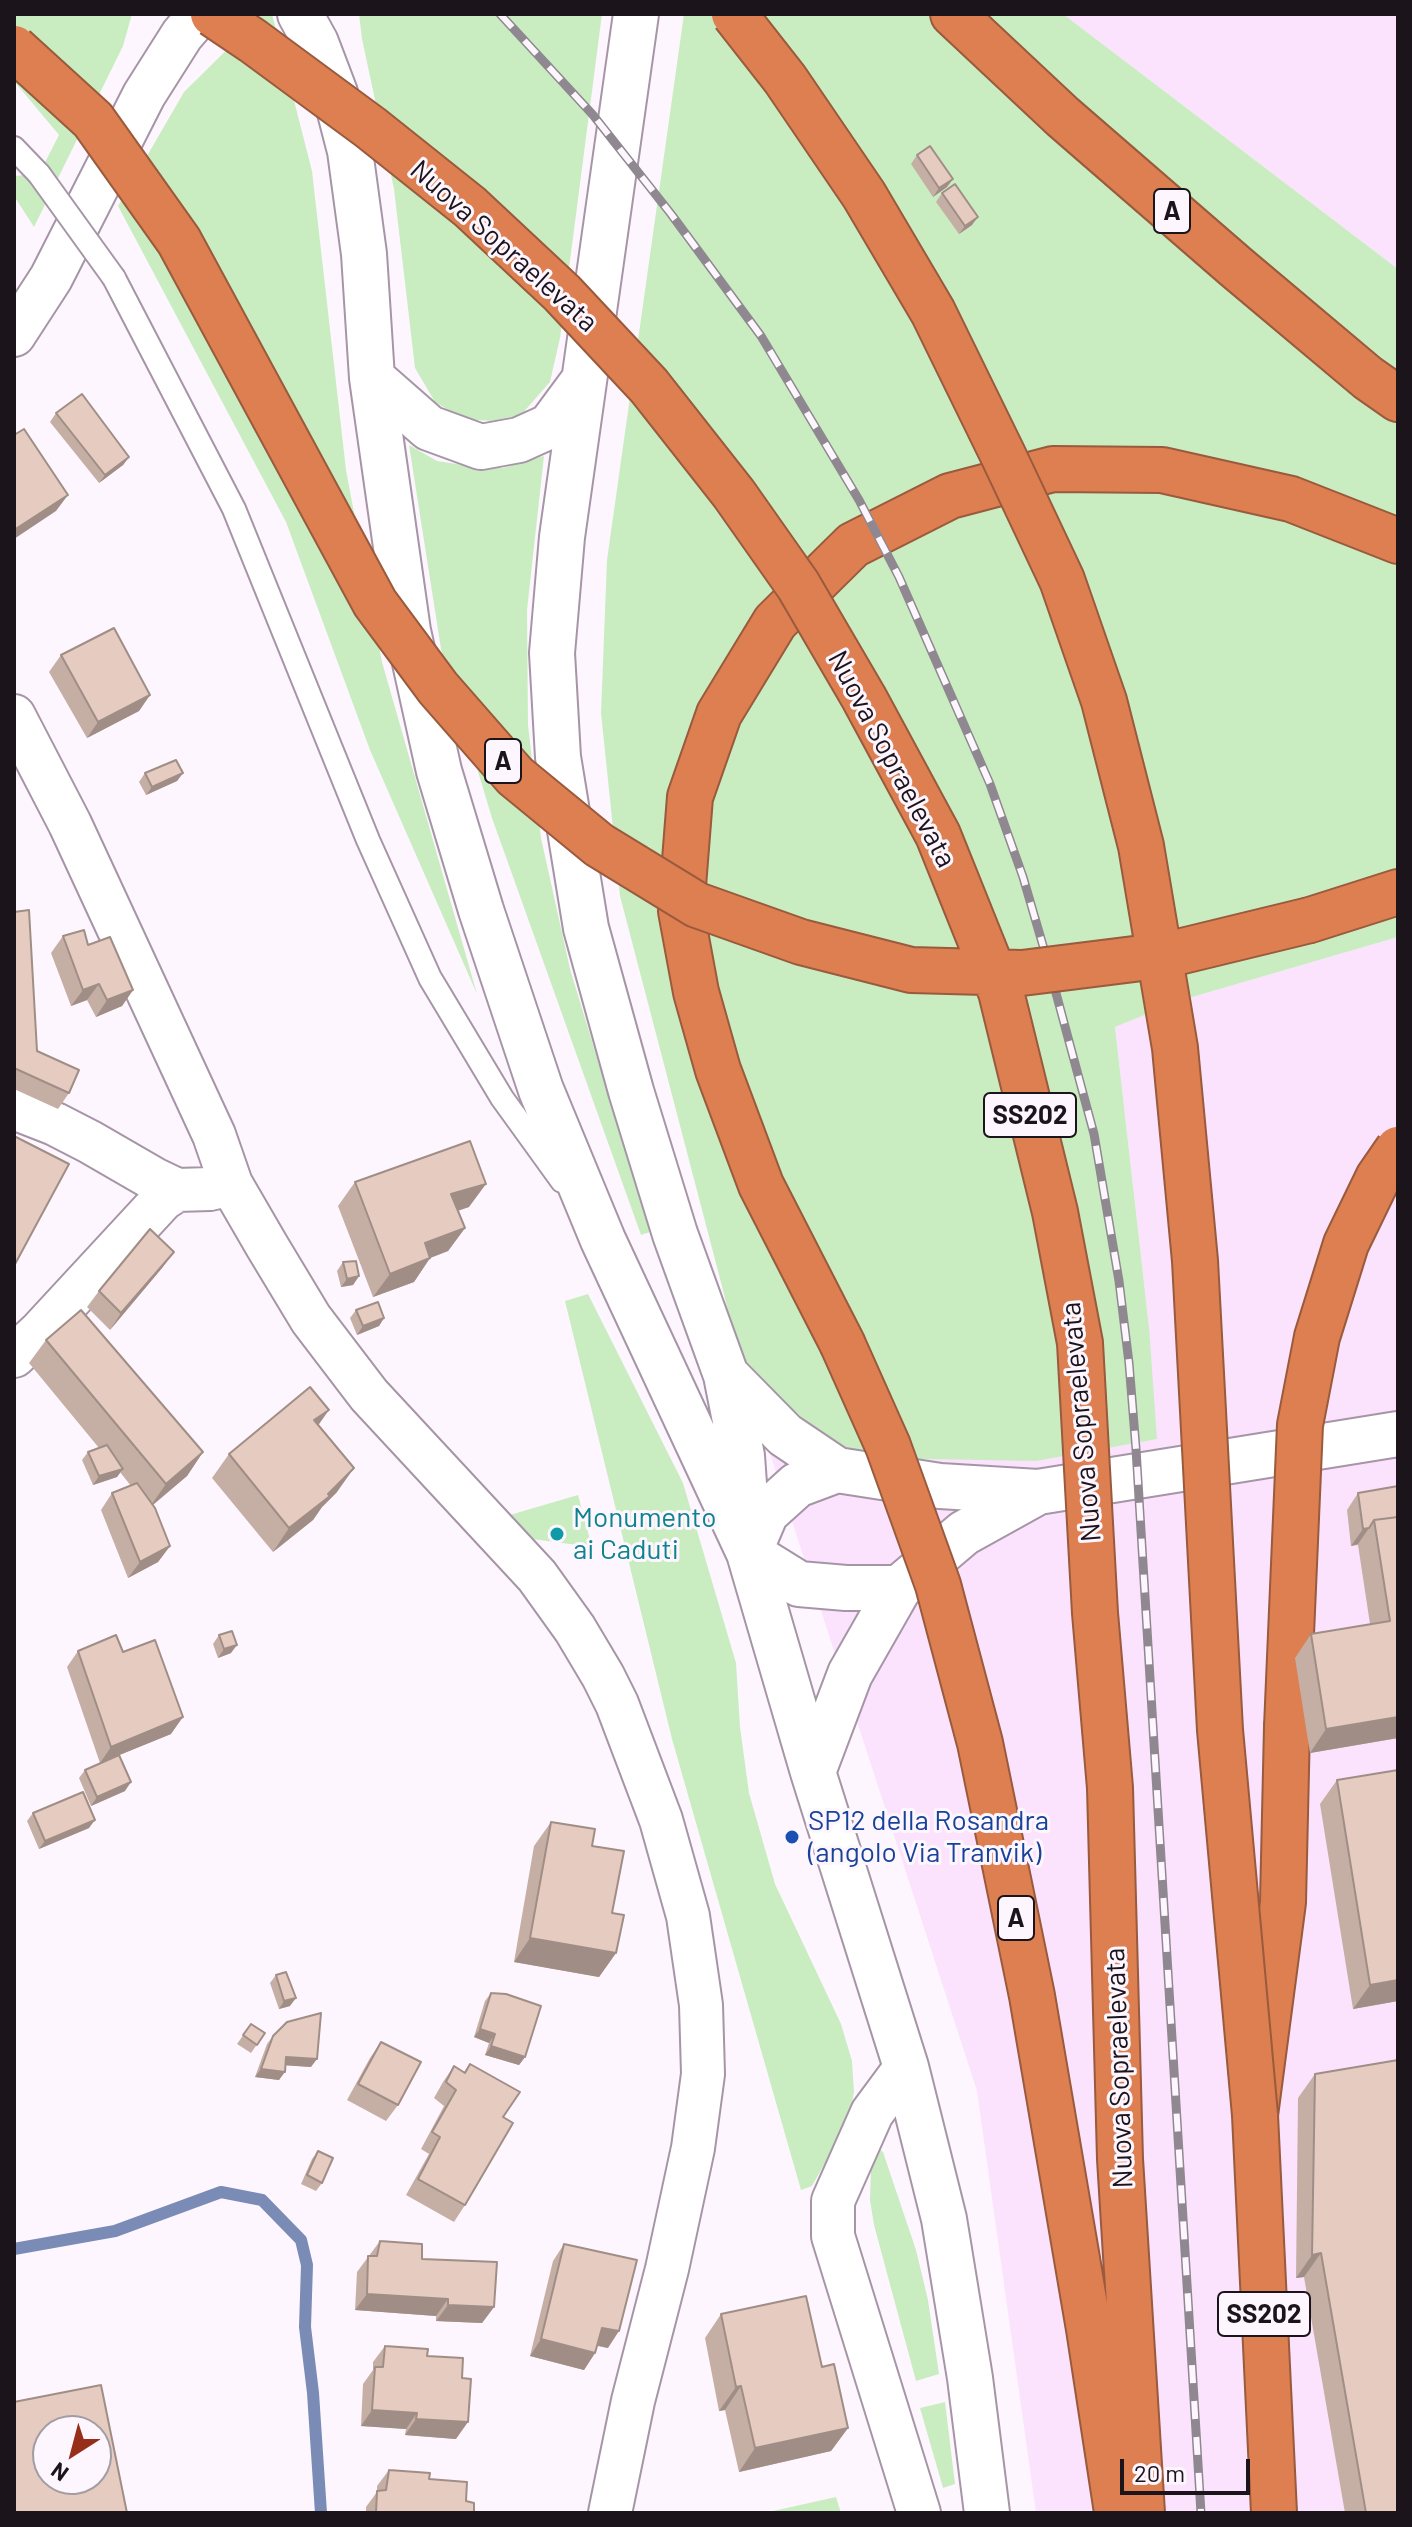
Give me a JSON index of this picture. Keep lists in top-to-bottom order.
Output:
{
  "streets": {
    "highway": ["A", "Nuova Sopraelevata", "SS202"]
  },
  "places": ["Monumento ai Caduti", "SP12 della Rosandra (angolo Via Tranvik)"],
  "scale_bar": "20 m",
  "north": "bottom left"
}
